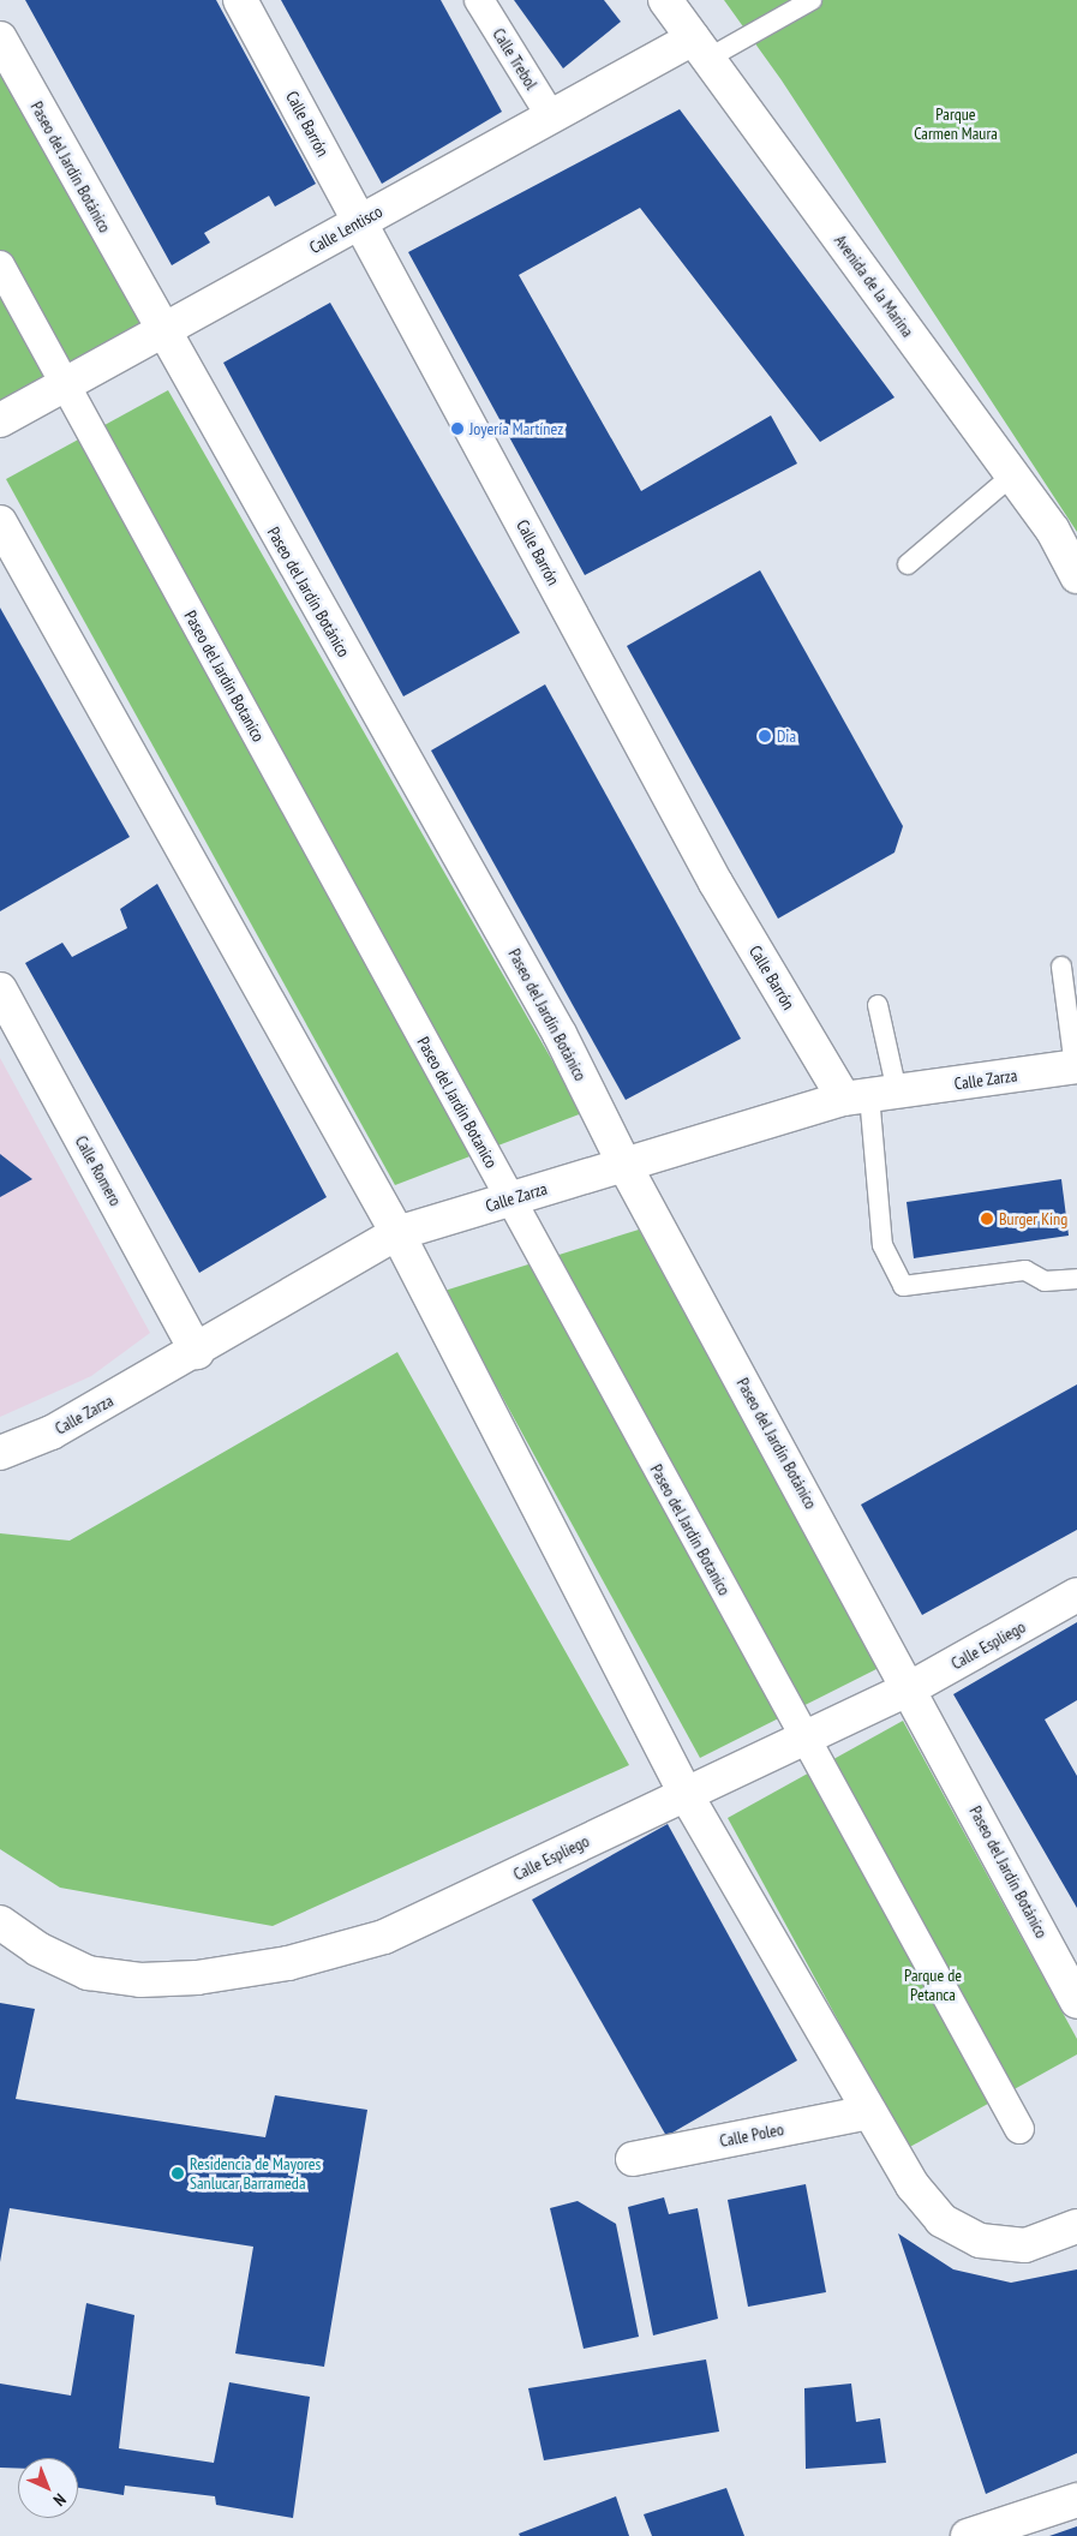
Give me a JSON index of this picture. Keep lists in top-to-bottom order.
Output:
{
  "streets": {
    "street": [
      "Calle Trebol",
      "Calle Barrón",
      "Paseo del Jardín Botánico",
      "Calle Lentisco",
      "Avenida de la Marina",
      "Paseo del Jardin Botanico",
      "Calle Zarza",
      "Calle Romero",
      "Calle Espliego",
      "Calle Poleo"
    ]
  },
  "crossings": [
    ["Calle Trebol", "Calle Lentisco"],
    ["Calle Barrón", "Calle Lentisco"],
    ["Calle Barrón", "Calle Zarza"],
    ["Paseo del Jardín Botánico", "Calle Lentisco"],
    ["Paseo del Jardín Botánico", "Calle Zarza"],
    ["Paseo del Jardín Botánico", "Calle Espliego"],
    ["Calle Lentisco", "Avenida de la Marina"],
    ["Calle Lentisco", "Paseo del Jardin Botanico"],
    ["Paseo del Jardin Botanico", "Calle Zarza"],
    ["Paseo del Jardin Botanico", "Calle Espliego"],
    ["Calle Zarza", "Calle Romero"]
  ],
  "parks": ["Parque Carmen Maura", "Parque de Petanca"],
  "places": [
    "Joyería Martínez",
    "Dia",
    "Burger King",
    "Residencia de Mayores Sanlucar Barrameda"
  ],
  "north": "bottom right"
}
